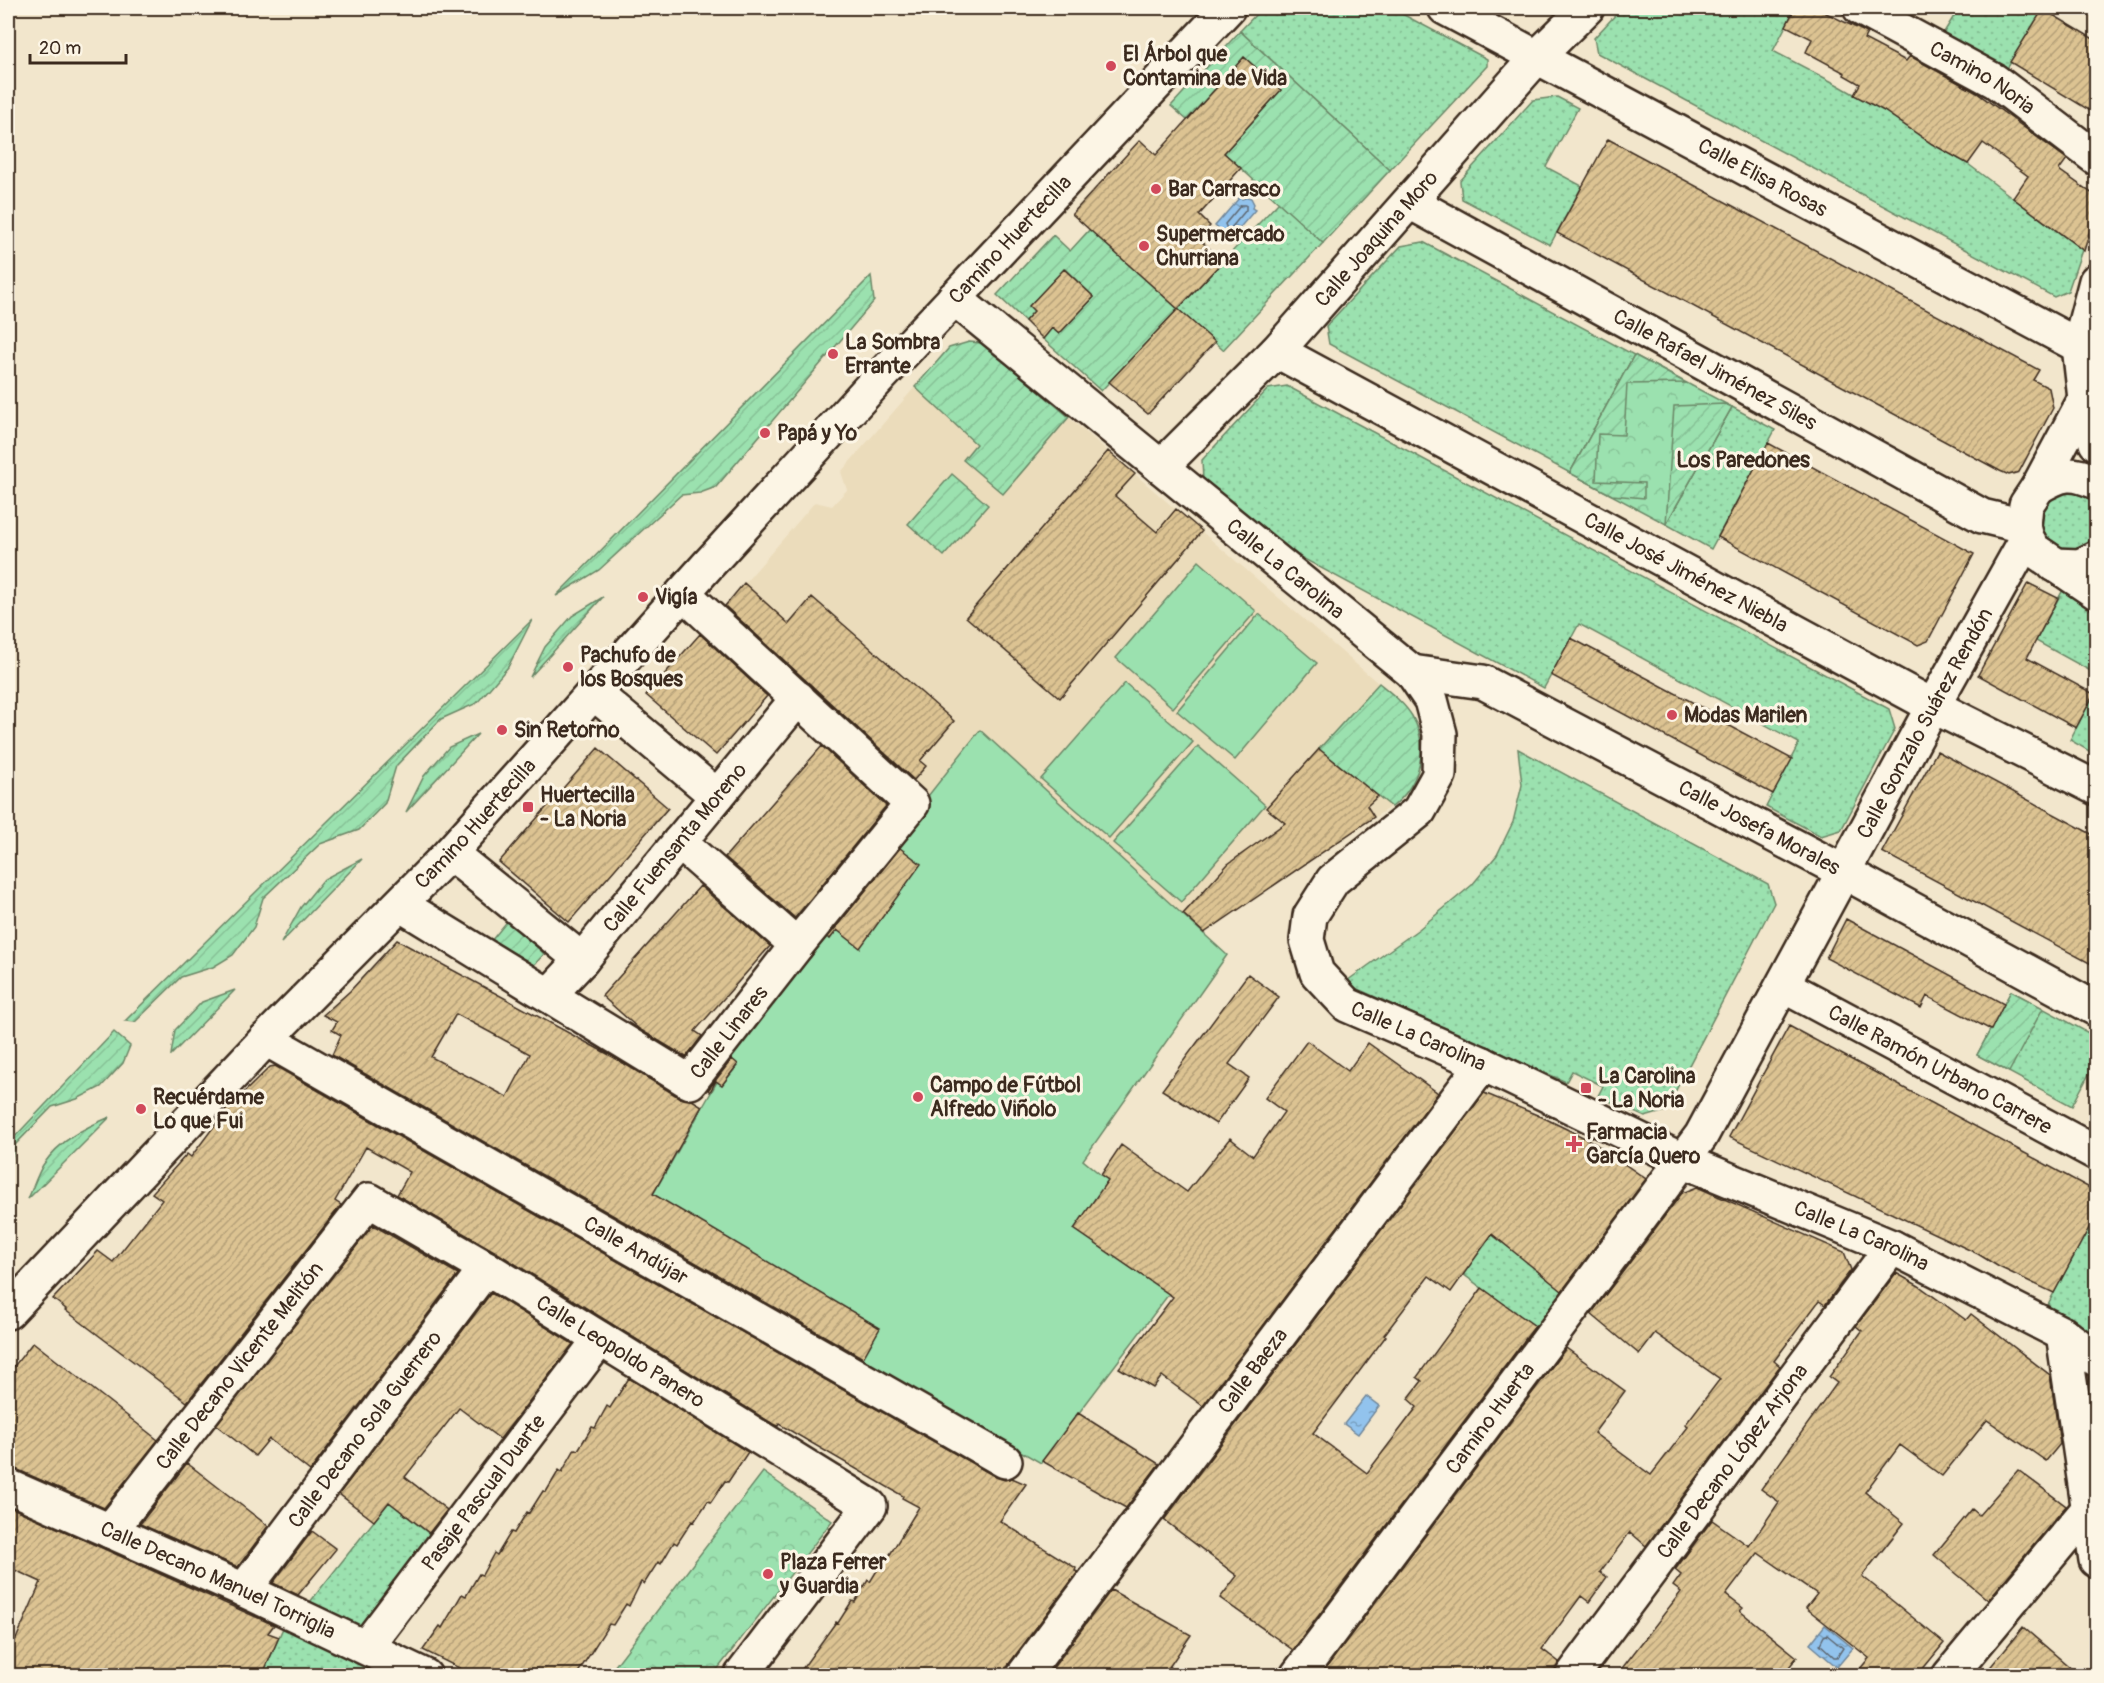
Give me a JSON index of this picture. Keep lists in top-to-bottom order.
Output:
{
  "streets": {
    "street": [
      "Camino Noria",
      "Calle Elisa Rosas",
      "Camino Huertecilla",
      "Calle Joaquina Moro",
      "Calle Rafael Jiménez Siles",
      "Calle La Carolina",
      "Calle José Jiménez Niebla",
      "Calle Gonzalo Suárez Rendón",
      "Calle Josefa Morales",
      "Calle Fuensanta Moreno",
      "Calle Linares",
      "Calle Ramón Urbano Carrere",
      "Calle Andújar",
      "Calle Leopoldo Panero",
      "Calle Decano Vicente Melitón",
      "Calle Baeza",
      "Camino Huerta",
      "Calle Decano Sola Guerrero",
      "Calle Decano López Arjona",
      "Pasaje Pascual Duarte",
      "Calle Decano Manuel Torriglia"
    ]
  },
  "crossings": [
    ["Calle Elisa Rosas", "Calle Joaquina Moro"],
    ["Camino Huertecilla", "Calle La Carolina"],
    ["Camino Huertecilla", "Calle Linares"],
    ["Camino Huertecilla", "Calle Andújar"],
    ["Calle Joaquina Moro", "Calle Rafael Jiménez Siles"],
    ["Calle Joaquina Moro", "Calle La Carolina"],
    ["Calle Joaquina Moro", "Calle José Jiménez Niebla"],
    ["Calle Rafael Jiménez Siles", "Calle Gonzalo Suárez Rendón"],
    ["Calle La Carolina", "Calle Gonzalo Suárez Rendón"],
    ["Calle La Carolina", "Calle Josefa Morales"],
    ["Calle La Carolina", "Calle Baeza"],
    ["Calle La Carolina", "Camino Huerta"],
    ["Calle La Carolina", "Calle Decano López Arjona"],
    ["Calle José Jiménez Niebla", "Calle Gonzalo Suárez Rendón"],
    ["Calle Gonzalo Suárez Rendón", "Calle Josefa Morales"],
    ["Calle Gonzalo Suárez Rendón", "Calle Ramón Urbano Carrere"],
    ["Calle Gonzalo Suárez Rendón", "Camino Huerta"],
    ["Calle Fuensanta Moreno", "Calle Linares"],
    ["Calle Leopoldo Panero", "Calle Decano Vicente Melitón"],
    ["Calle Leopoldo Panero", "Calle Decano Sola Guerrero"],
    ["Calle Leopoldo Panero", "Pasaje Pascual Duarte"],
    ["Calle Decano Vicente Melitón", "Calle Decano Manuel Torriglia"],
    ["Calle Decano Sola Guerrero", "Calle Decano Manuel Torriglia"],
    ["Pasaje Pascual Duarte", "Calle Decano Manuel Torriglia"]
  ],
  "districts": ["Los Paredones"],
  "places": {
    "other": [
      "El Árbol que Contamina de Vida",
      "Bar Carrasco",
      "Supermercado Churriana",
      "La Sombra Errante",
      "Papá y Yo",
      "Vigía",
      "Pachufo de los Bosques",
      "Modas Marilen",
      "Sin Retorno",
      "Campo de Fútbol Alfredo Viñolo",
      "Recuérdame Lo que Fui",
      "Plaza Ferrer y Guardia"
    ],
    "transit": ["Huertecilla - La Noria", "La Carolina - La Noria"],
    "health": ["Farmacia García Quero"]
  },
  "scale_bar": "20 m"
}
